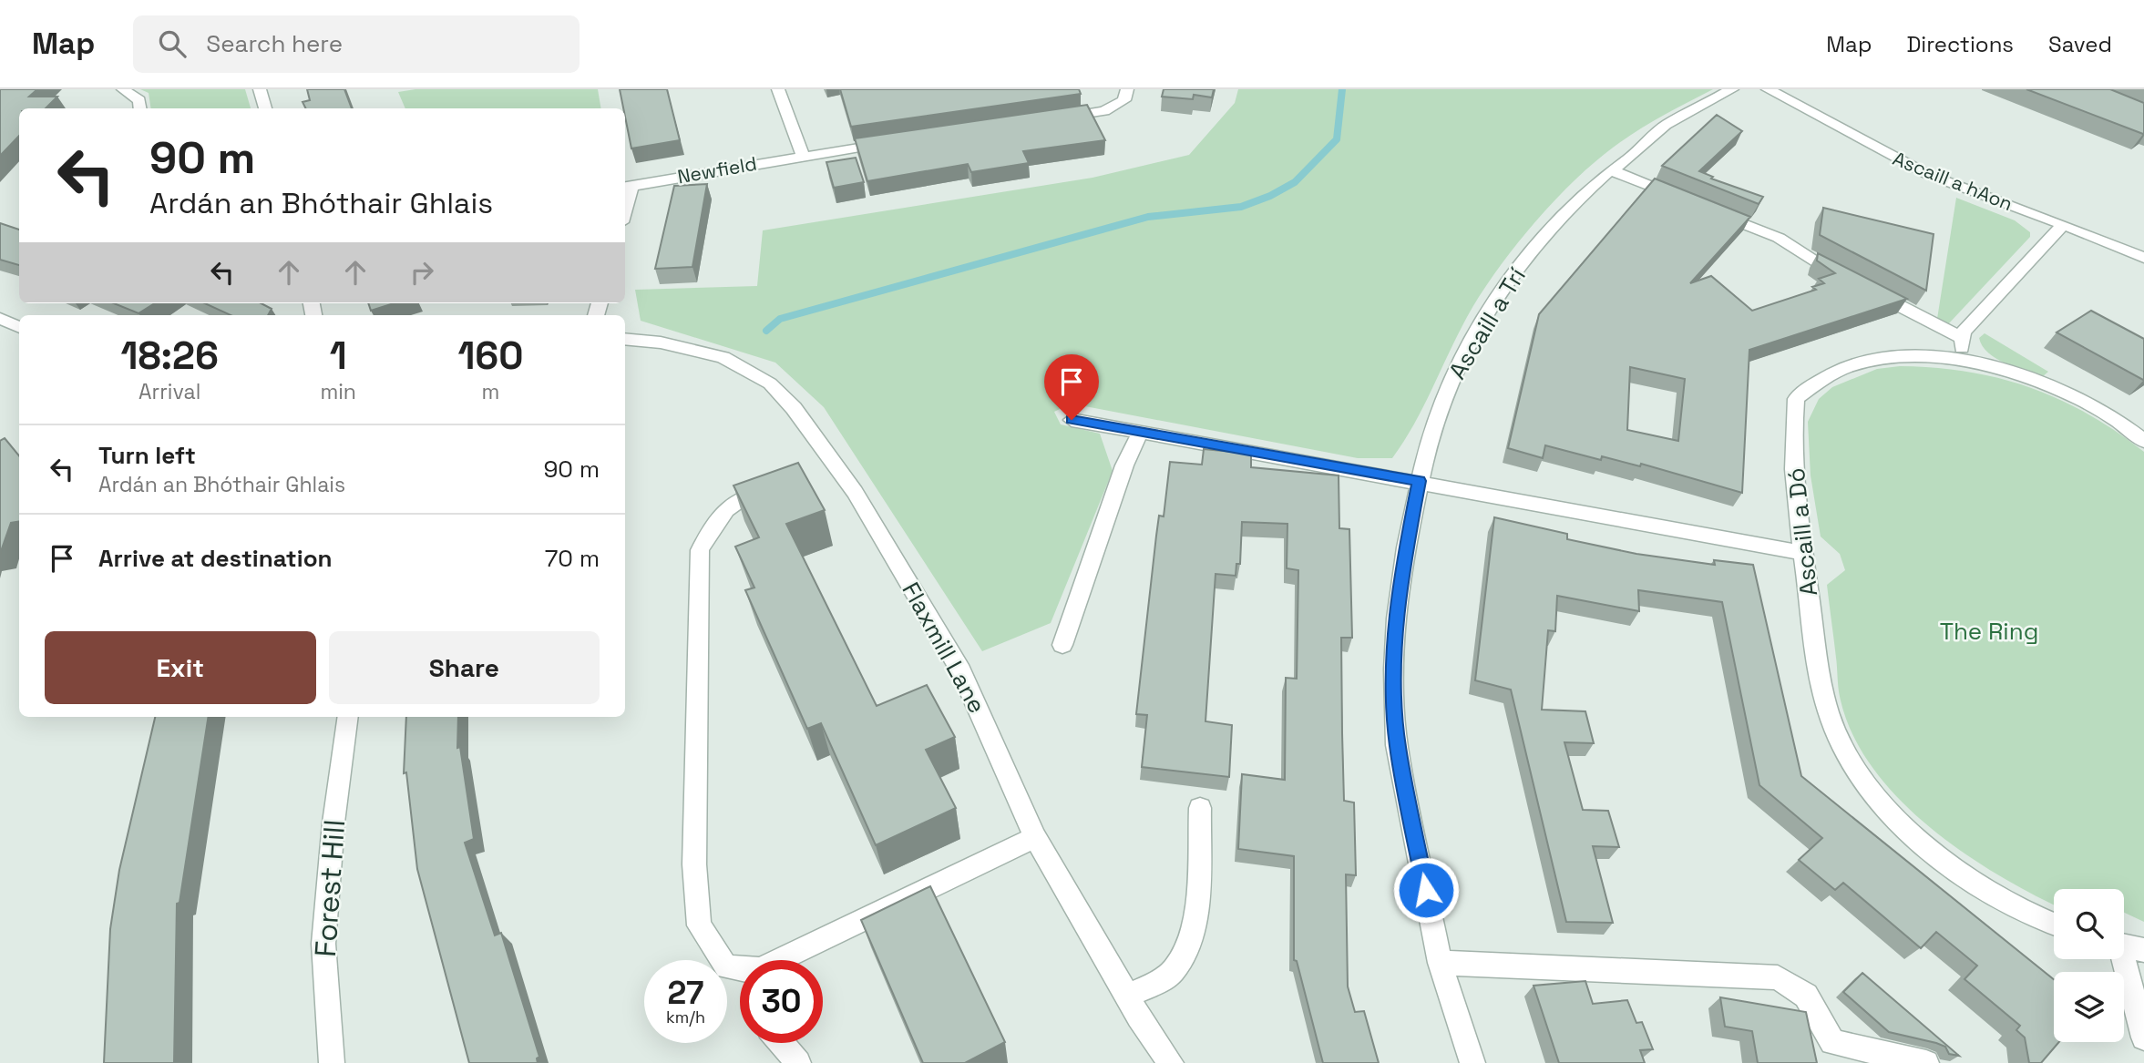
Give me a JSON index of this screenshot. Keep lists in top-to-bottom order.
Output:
{
  "streets": {
    "street": [
      "Newfield",
      "Ascaill a hAon",
      "Ascaill a Trí",
      "Ascaill a Dó",
      "Flaxmill Lane",
      "Forest Hill"
    ]
  },
  "parks": ["The Ring"],
  "page": {
    "header": "Map",
    "search": "Search here",
    "nav": ["Map", "Directions", "Saved"],
    "turn": ["90 m", "Ardán an Bhóthair Ghlais"],
    "eta": [
      "18:26",
      "Arrival",
      "1",
      "min",
      "160",
      "m"
    ],
    "list": [
      {
        "name": "Turn left",
        "note": "Ardán an Bhóthair Ghlais",
        "value": "90 m"
      },
      {
        "name": "Arrive at destination",
        "value": "70 m"
      }
    ],
    "buttons": ["Exit", "Share"],
    "speed": "27 km/h",
    "limit": "30"
  }
}
